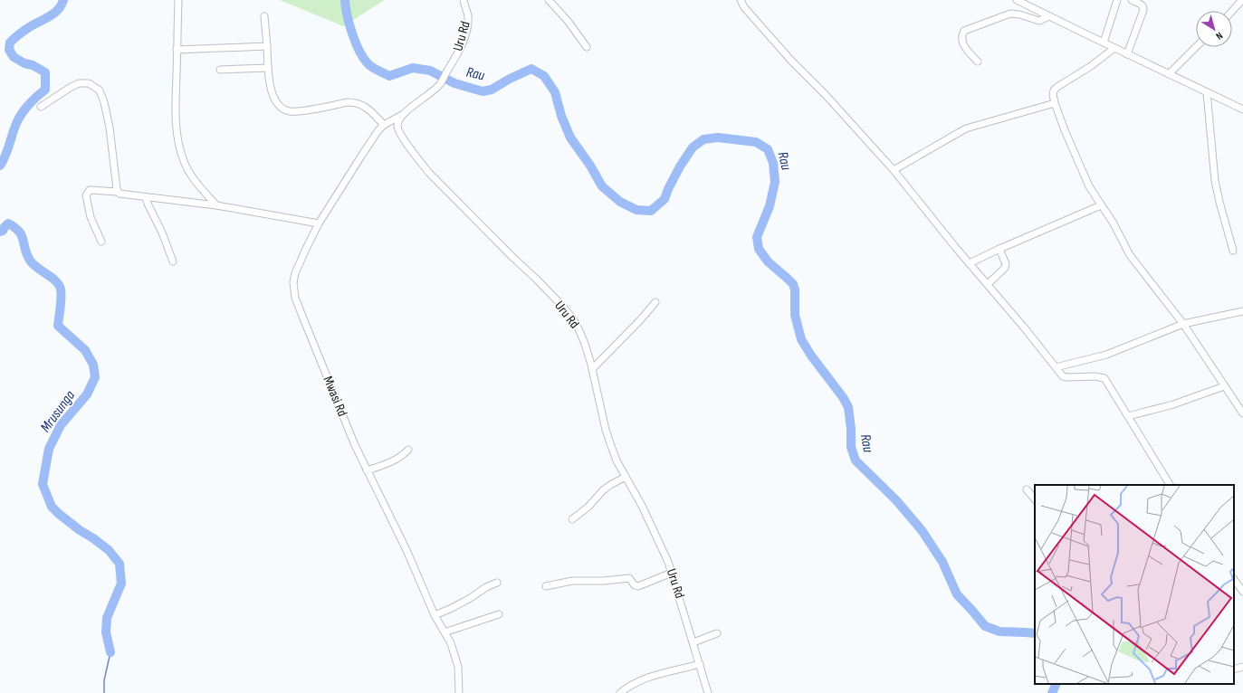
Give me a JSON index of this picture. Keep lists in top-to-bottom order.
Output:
{
  "streets": {
    "street": ["Uru Rd", "Mwasi Rd"]
  },
  "crossings": [
    ["Uru Rd", "Mwasi Rd"]
  ],
  "water": ["Rau", "Mrusunga"],
  "north": "bottom right"
}
